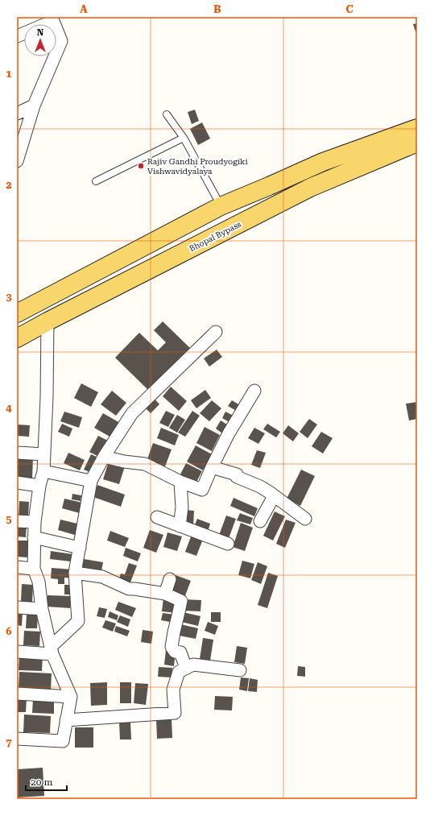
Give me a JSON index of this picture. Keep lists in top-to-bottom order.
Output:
{
  "streets": {
    "main road": ["Bhopal Bypass"]
  },
  "places": ["Rajiv Gandhi Proudyogiki Vishwavidyalaya"],
  "scale_bar": "20 m",
  "north": "top",
  "grid": {
    "columns": ["A", "B", "C"],
    "rows": [
      "1",
      "2",
      "3",
      "4",
      "5",
      "6",
      "7"
    ]
  }
}
